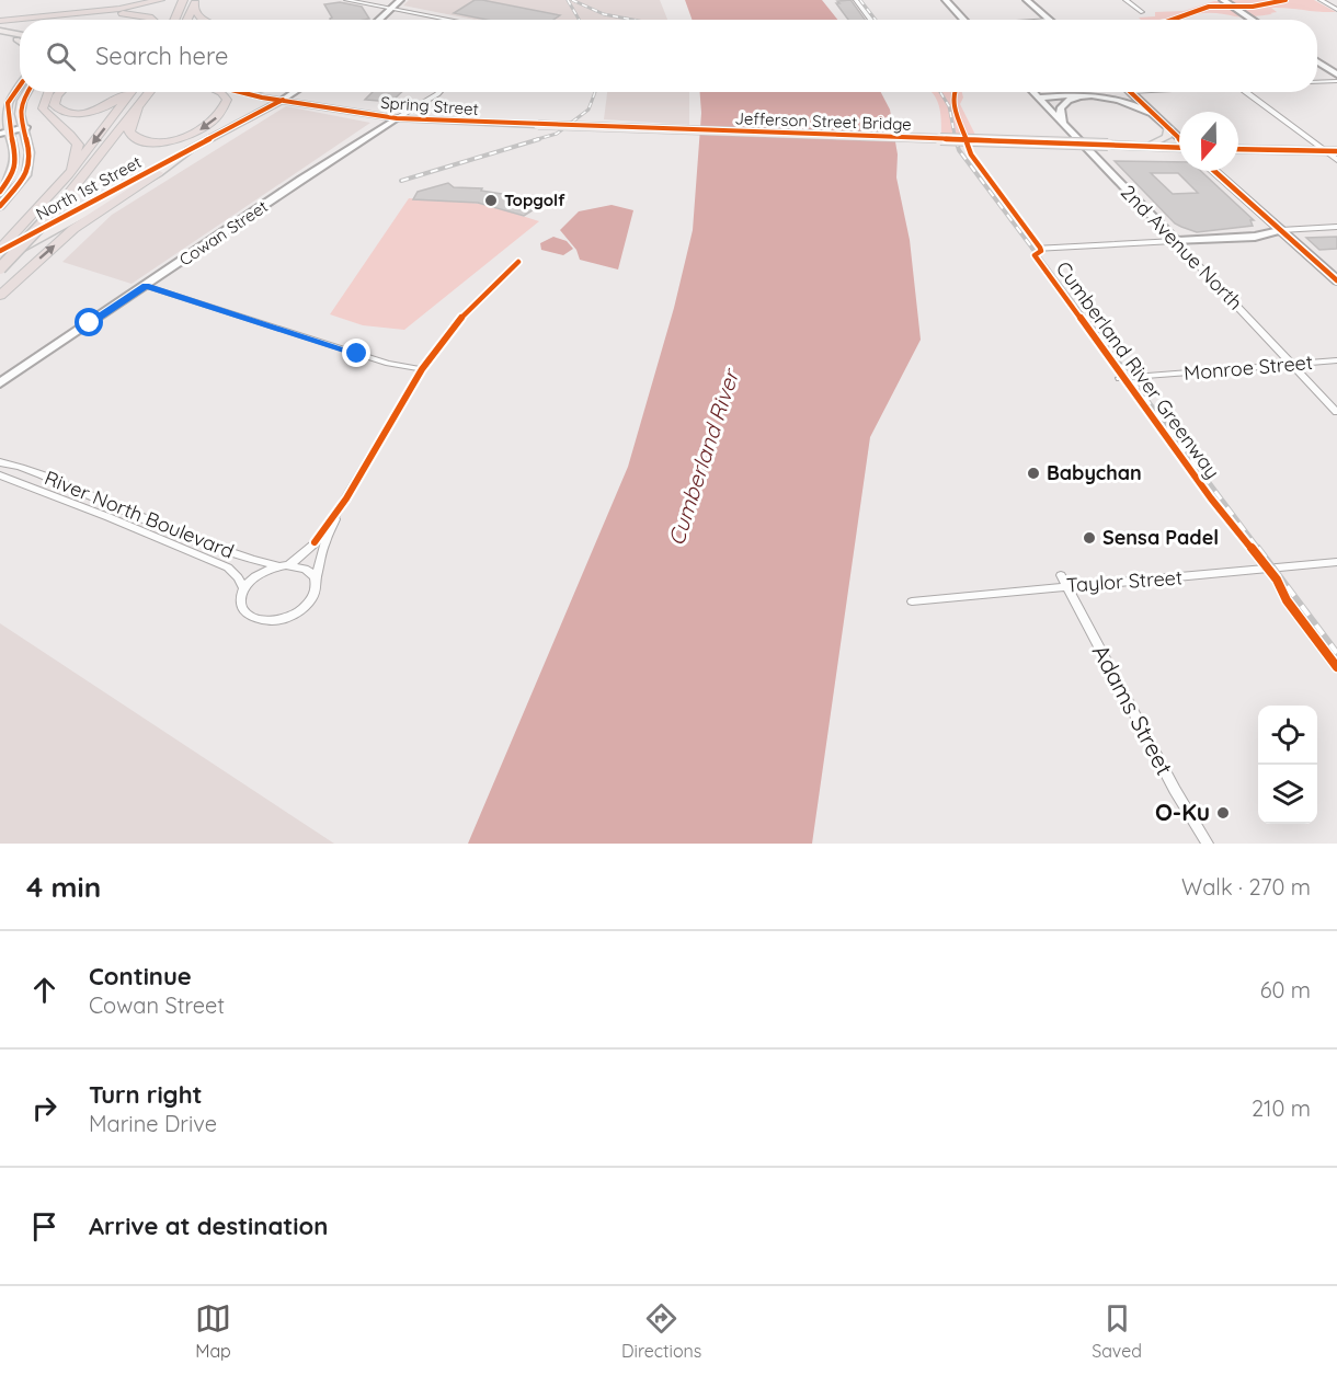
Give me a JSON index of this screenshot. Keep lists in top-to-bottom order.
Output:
{
  "streets": {
    "main road": ["Spring Street", "Jefferson Street Bridge", "North 1st Street"],
    "street": [
      "Cowan Street",
      "2nd Avenue North",
      "Monroe Street",
      "River North Boulevard",
      "Taylor Street",
      "Adams Street"
    ],
    "cycle path": ["Cumberland River Greenway"]
  },
  "crossings": [
    ["Spring Street", "Jefferson Street Bridge"],
    ["Spring Street", "North 1st Street"],
    ["Spring Street", "Cowan Street"],
    ["2nd Avenue North", "Monroe Street"],
    ["Taylor Street", "Adams Street"]
  ],
  "water": ["Cumberland River"],
  "places": [
    "Topgolf",
    "Babychan",
    "Sensa Padel",
    "O-Ku"
  ],
  "north": "bottom",
  "page": {
    "search": "Search here",
    "heading": ["4 min", "Walk · 270 m"],
    "list": [
      ["Continue", "Cowan Street", "60 m"],
      ["Turn right", "Marine Drive", "210 m"],
      "Arrive at destination"
    ],
    "nav": ["Map", "Directions", "Saved"]
  }
}
